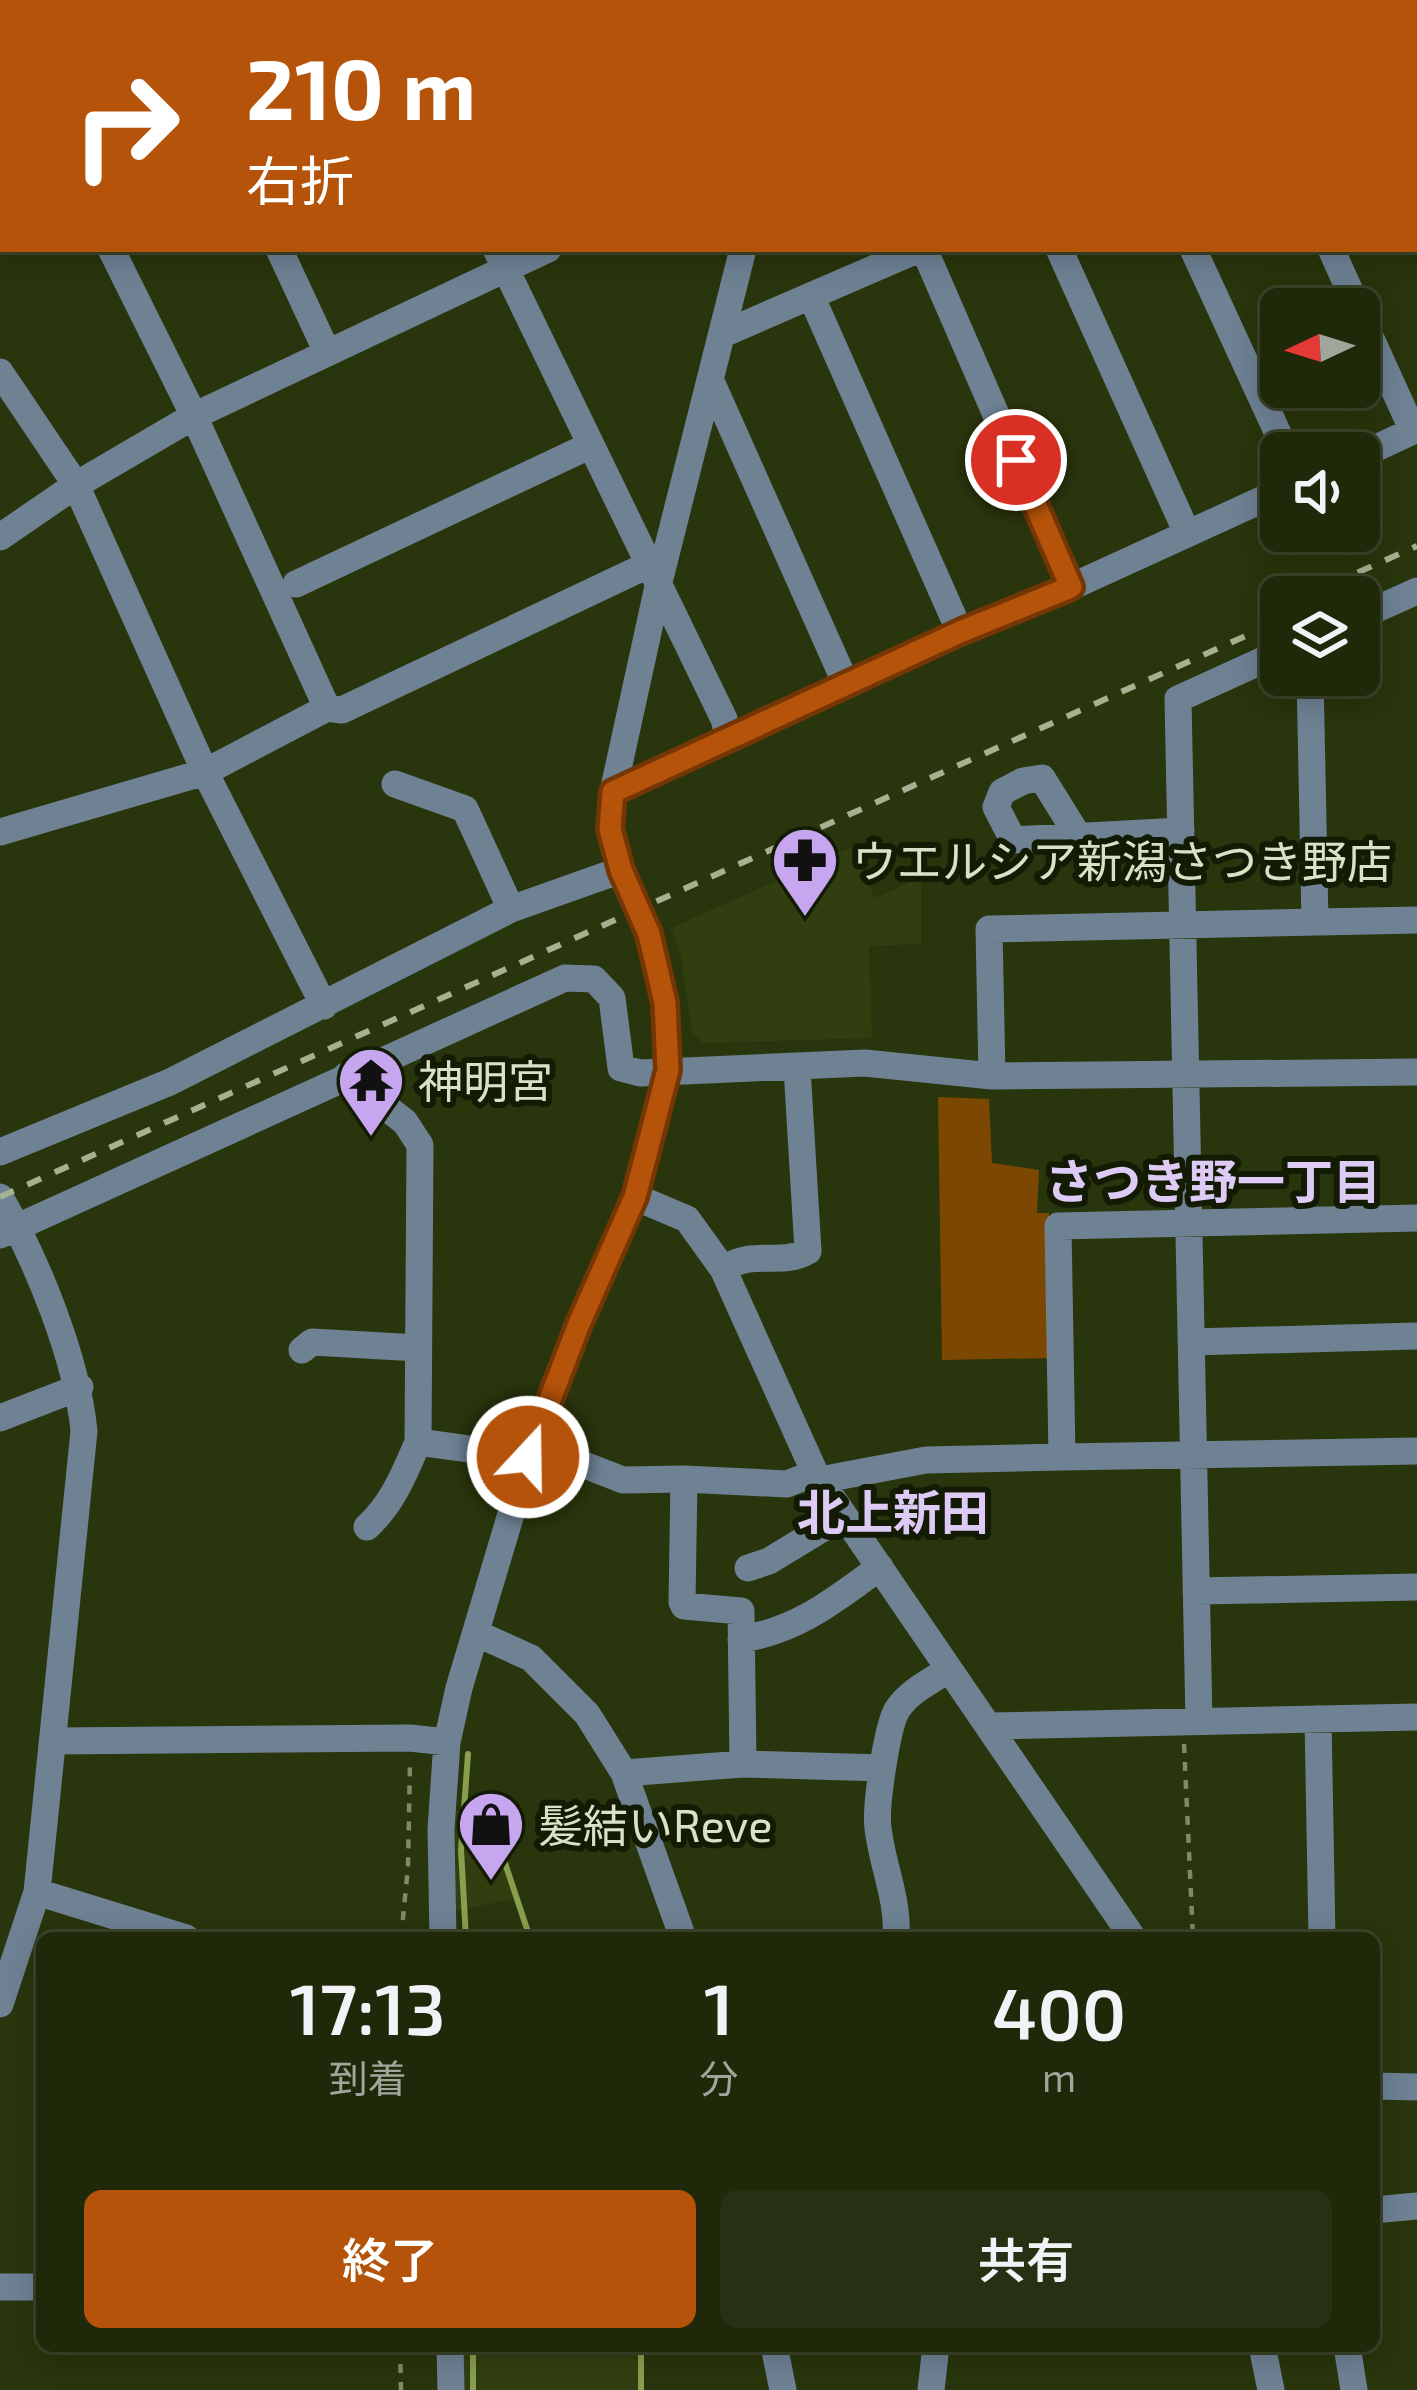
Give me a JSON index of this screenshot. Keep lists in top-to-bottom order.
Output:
{
  "districts": ["さつき野一丁目", "北上新田"],
  "places": {
    "pharmacy": ["ウエルシア新潟さつき野店"],
    "temple": ["神明宮"],
    "shop": ["髪結いReve"]
  },
  "north": "left",
  "page": {
    "turn": ["210 m", "右折"],
    "eta": [
      "17:13",
      "到着",
      "1",
      "分",
      "400",
      "m"
    ],
    "buttons": ["終了", "共有"]
  }
}
